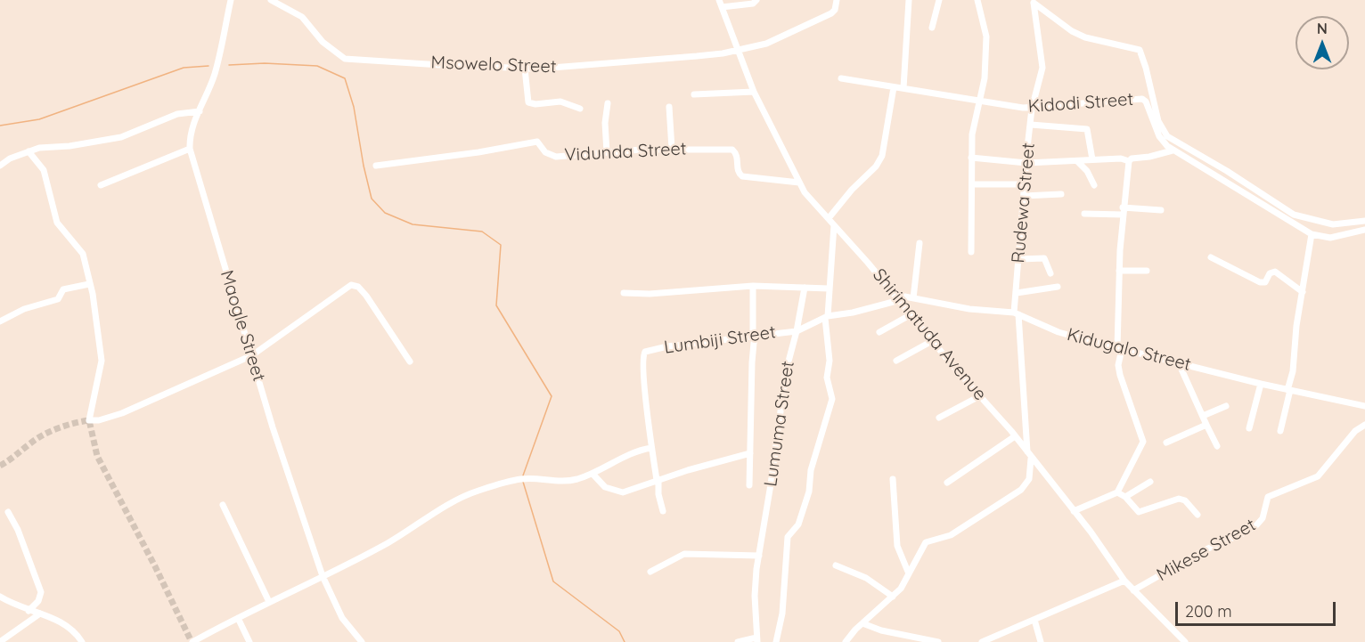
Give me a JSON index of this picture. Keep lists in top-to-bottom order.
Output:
{
  "streets": {
    "street": [
      "Msowelo Street",
      "Kidodi Street",
      "Vidunda Street",
      "Rudewa Street",
      "Maogle Street",
      "Shirimatuda Avenue",
      "Lumbiji Street",
      "Kidugalo Street",
      "Lumuma Street",
      "Mikese Street"
    ]
  },
  "crossings": [
    ["Msowelo Street", "Shirimatuda Avenue"],
    ["Kidodi Street", "Rudewa Street"],
    ["Vidunda Street", "Shirimatuda Avenue"],
    ["Rudewa Street", "Shirimatuda Avenue"],
    ["Rudewa Street", "Kidugalo Street"],
    ["Shirimatuda Avenue", "Kidugalo Street"],
    ["Shirimatuda Avenue", "Mikese Street"],
    ["Lumbiji Street", "Lumuma Street"]
  ],
  "scale_bar": "200 m",
  "north": "top"
}
